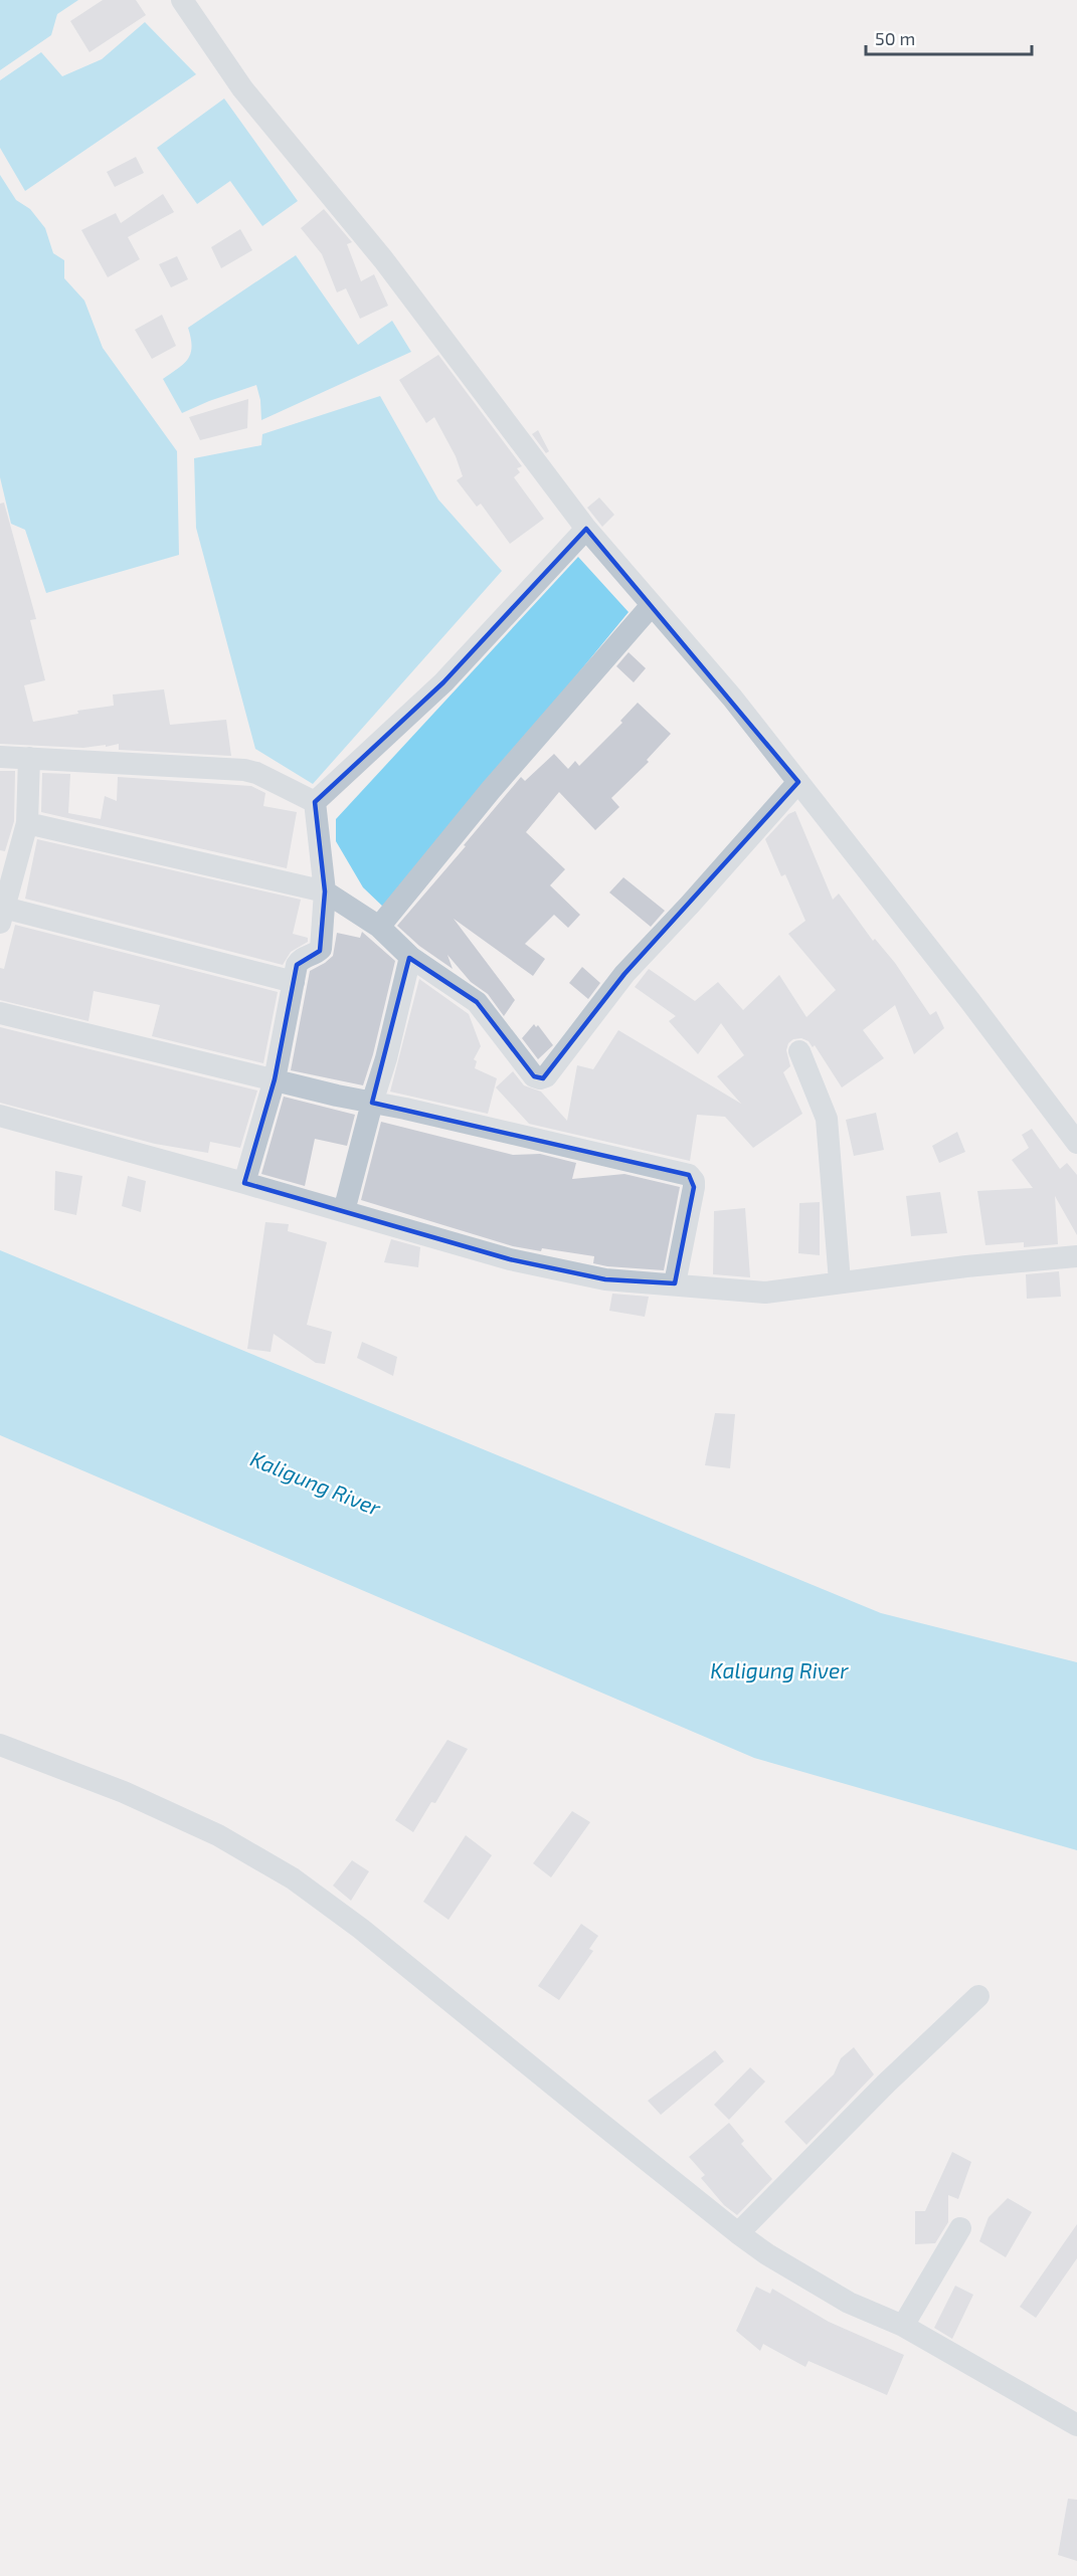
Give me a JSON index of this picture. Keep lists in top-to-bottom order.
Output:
{
  "water": ["Kaligung River"],
  "scale_bar": "50 m"
}
